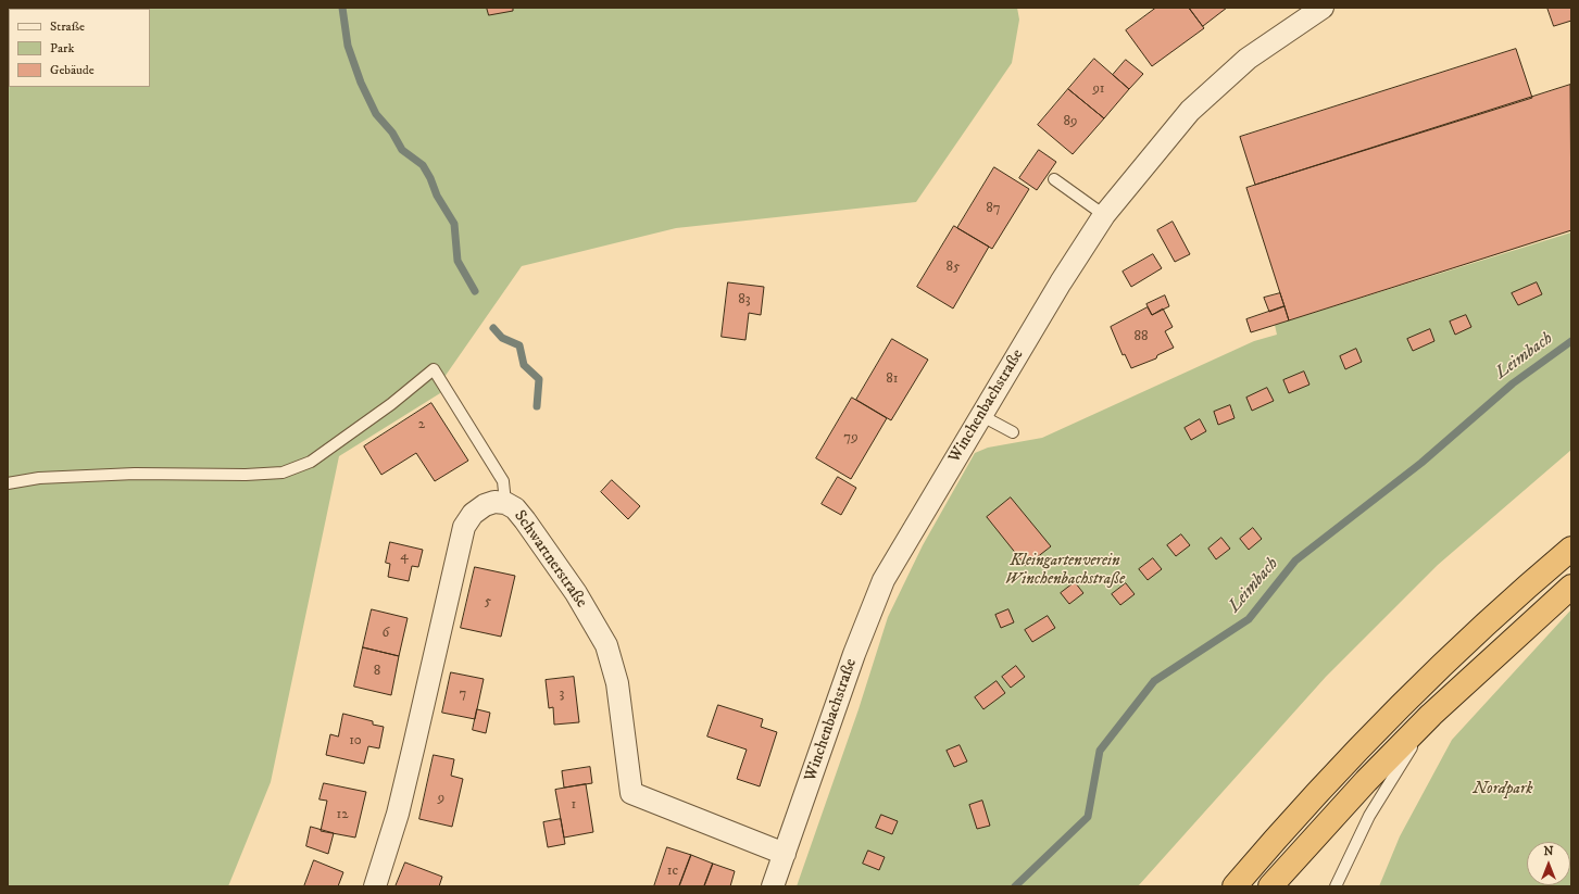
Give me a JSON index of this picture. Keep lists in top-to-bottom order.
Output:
{
  "streets": {
    "street": ["Winchenbachstraße", "Schwartnerstraße"]
  },
  "crossings": [
    ["Winchenbachstraße", "Schwartnerstraße"]
  ],
  "water": ["Leimbach"],
  "parks": ["Kleingartenverein Winchenbachstraße", "Nordpark"],
  "house_numbers": [
    "91",
    "89",
    "87",
    "85",
    "83",
    "88",
    "81",
    "2",
    "79",
    "4",
    "5",
    "6",
    "8",
    "7",
    "3",
    "10",
    "9",
    "1",
    "12",
    "1c"
  ],
  "legend": ["Straße", "Park", "Gebäude"],
  "north": "top"
}
